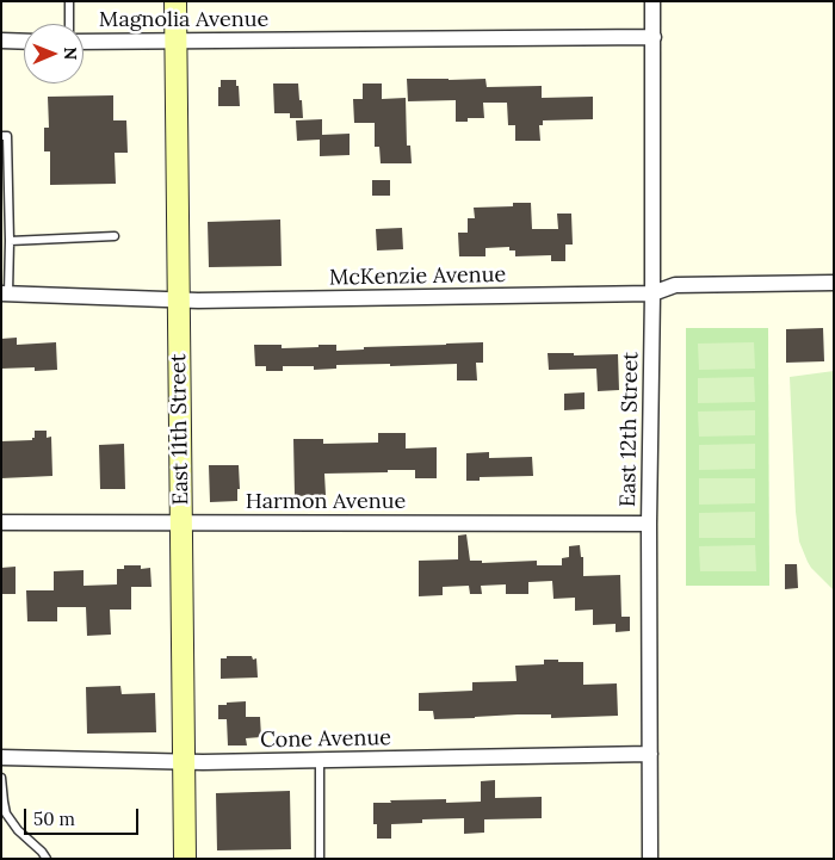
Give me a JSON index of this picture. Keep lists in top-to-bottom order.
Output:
{
  "streets": {
    "main road": ["East 11th Street"],
    "street": [
      "Magnolia Avenue",
      "McKenzie Avenue",
      "East 12th Street",
      "Harmon Avenue",
      "Cone Avenue"
    ]
  },
  "crossings": [
    ["Magnolia Avenue", "East 11th Street"],
    ["Magnolia Avenue", "East 12th Street"],
    ["McKenzie Avenue", "East 11th Street"],
    ["McKenzie Avenue", "East 12th Street"],
    ["East 11th Street", "Harmon Avenue"],
    ["East 11th Street", "Cone Avenue"],
    ["East 12th Street", "Harmon Avenue"],
    ["East 12th Street", "Cone Avenue"]
  ],
  "scale_bar": "50 m",
  "north": "right"
}
